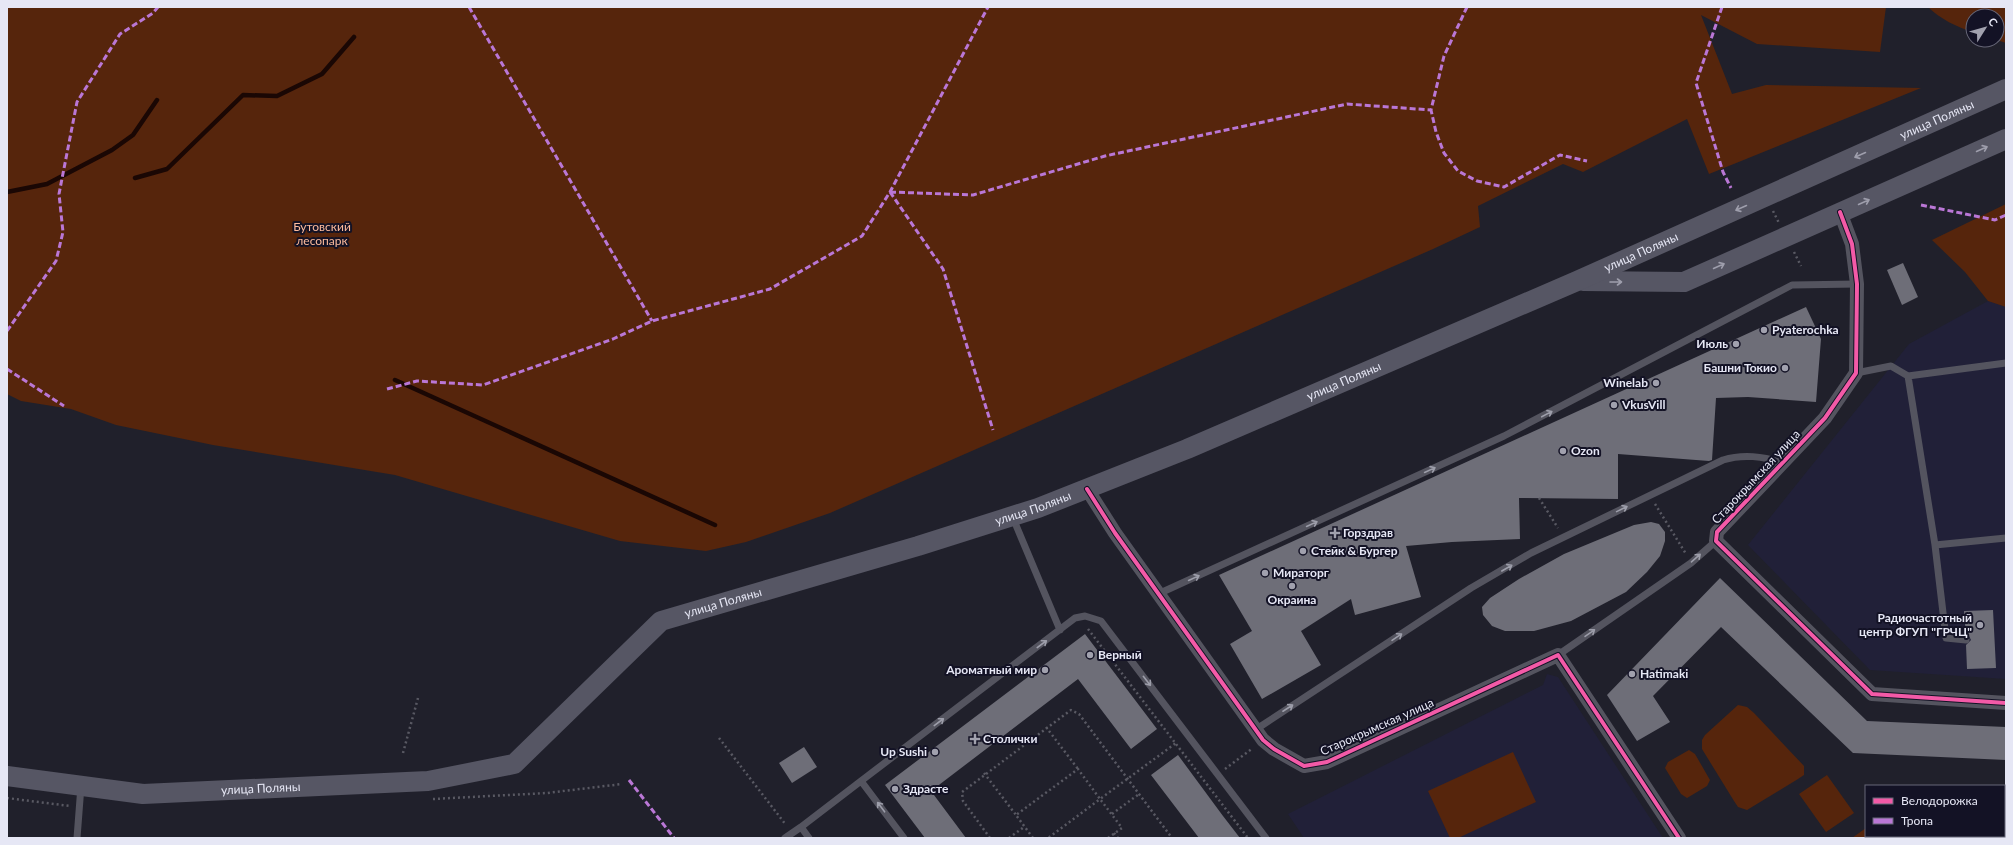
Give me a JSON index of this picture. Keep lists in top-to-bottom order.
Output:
{
  "streets": {
    "main road": ["улица Поляны"],
    "street": ["Старокрымская улица"]
  },
  "crossings": [
    ["улица Поляны", "Старокрымская улица"]
  ],
  "parks": ["Бутовский лесопарк"],
  "places": {
    "other": [
      "Pyaterochka",
      "Июль",
      "Башни Токио",
      "Winelab",
      "VkusVill",
      "Ozon",
      "Стейк & Бургер",
      "Мираторг",
      "Окраина",
      "Радиочастотный центр ФГУП \"ГРЧЦ\"",
      "Верный",
      "Ароматный мир",
      "Hatimaki",
      "Up Sushi",
      "Здрасте"
    ],
    "health": ["Горздрав", "Столички"]
  },
  "legend": ["Велодорожка", "Тропа"],
  "north": "top right"
}
